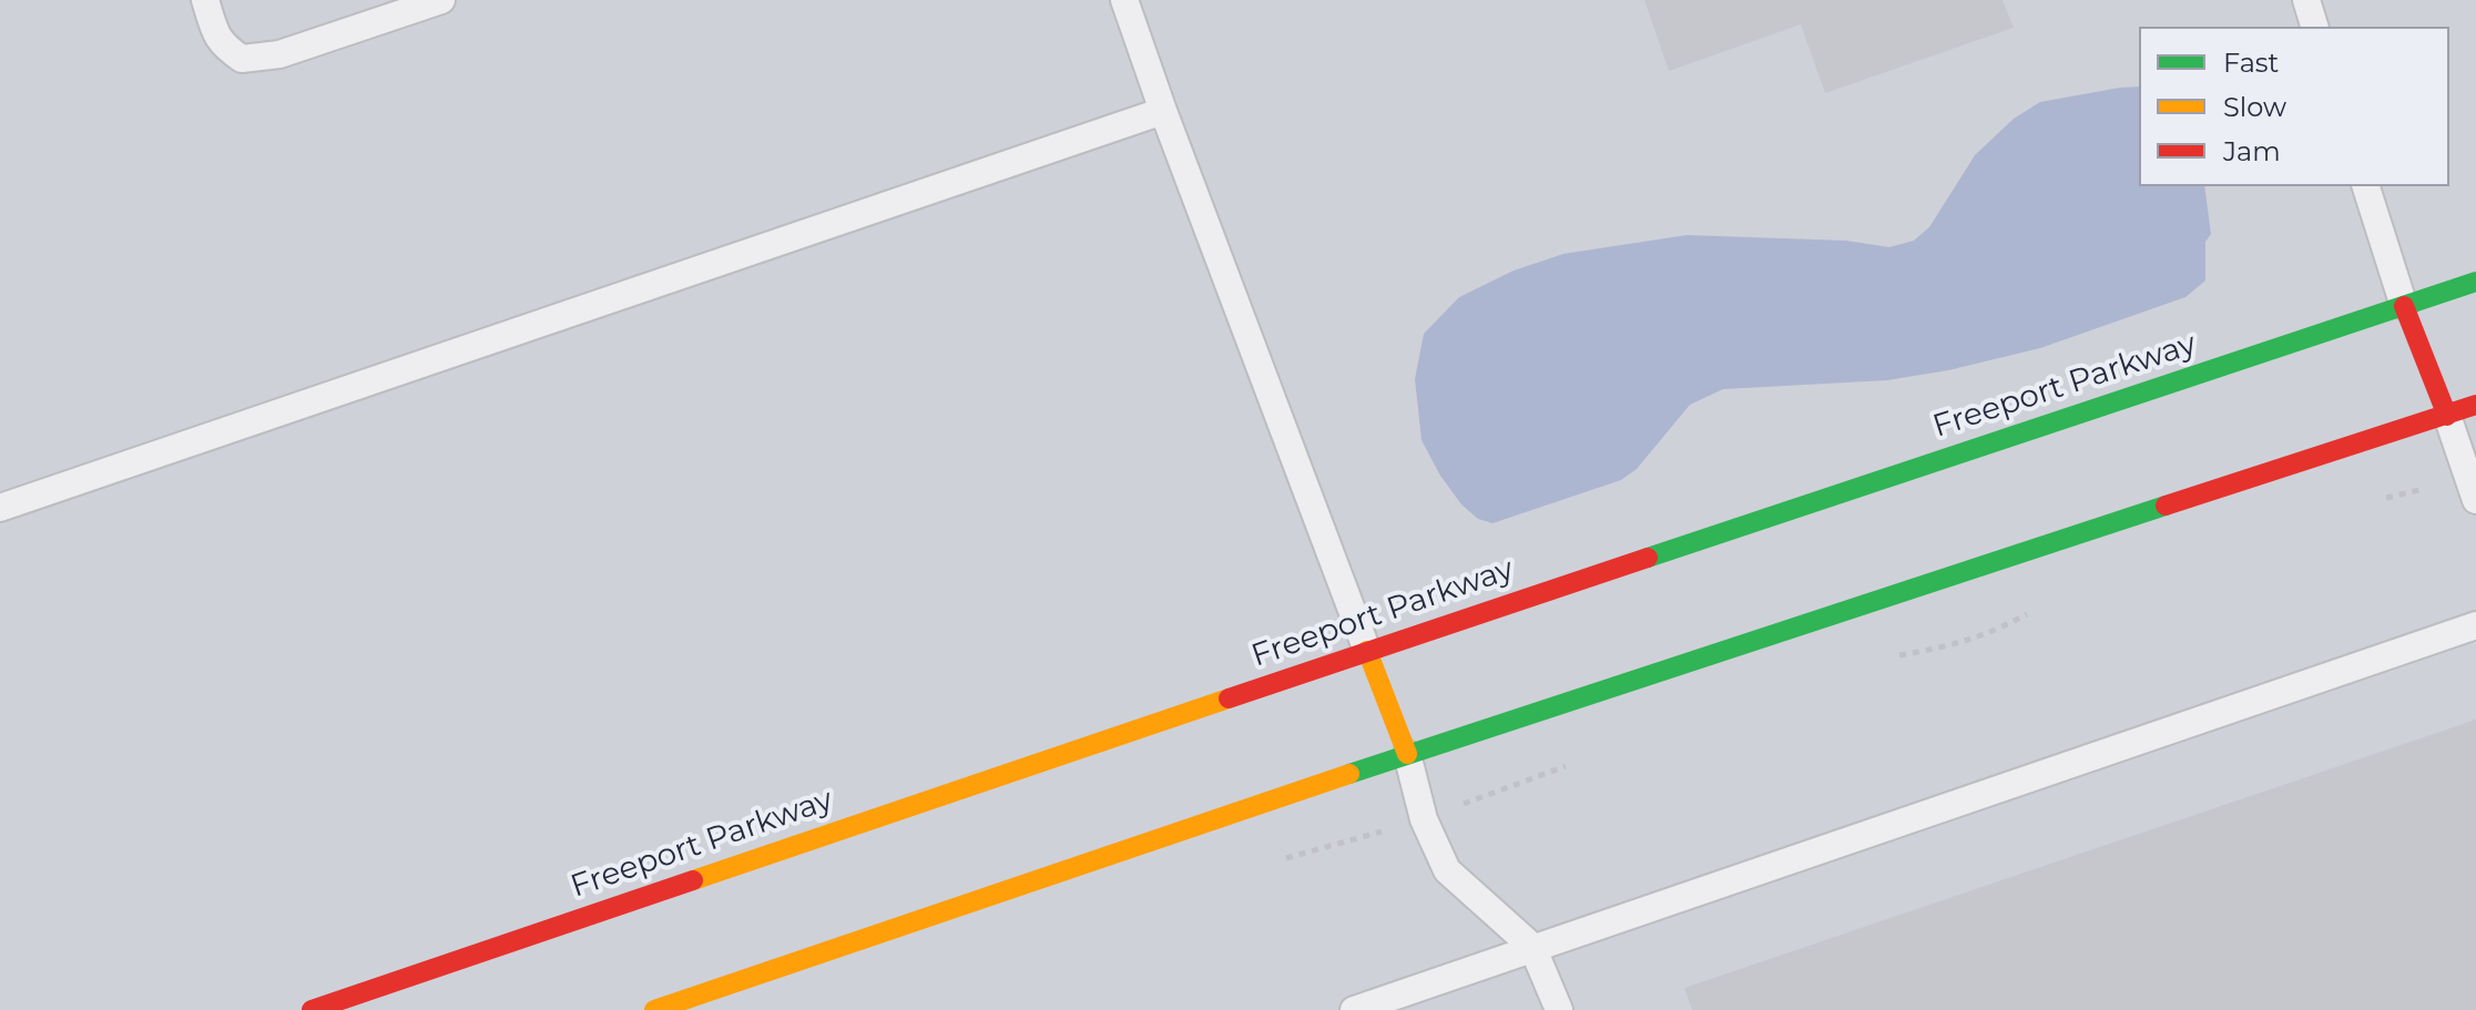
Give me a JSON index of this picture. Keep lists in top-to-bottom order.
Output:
{
  "streets": {
    "main road": ["Freeport Parkway"]
  },
  "legend": ["Fast", "Slow", "Jam"]
}
